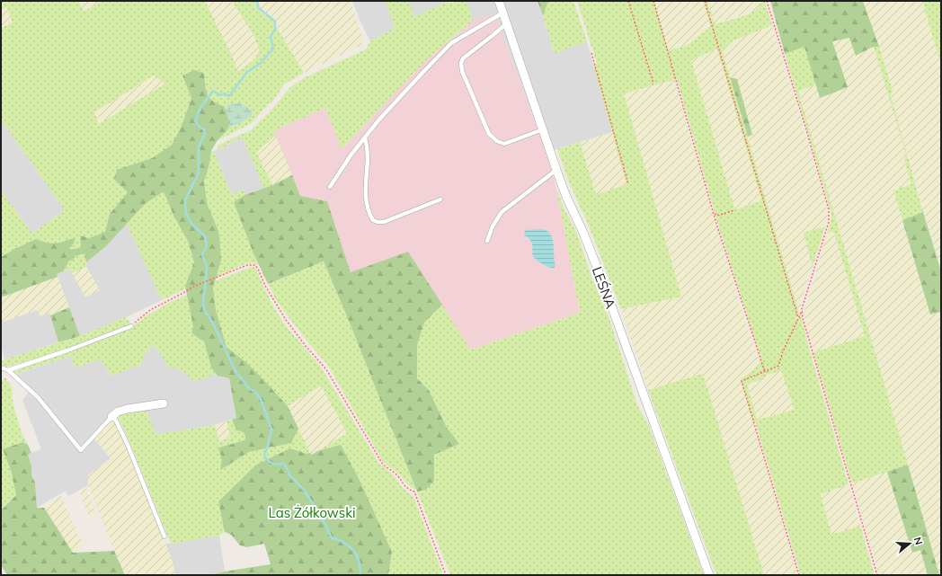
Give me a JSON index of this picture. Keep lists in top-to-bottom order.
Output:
{
  "streets": {
    "street": ["LEŚNA"]
  },
  "parks": ["Las Żółkowski"],
  "north": "right"
}
